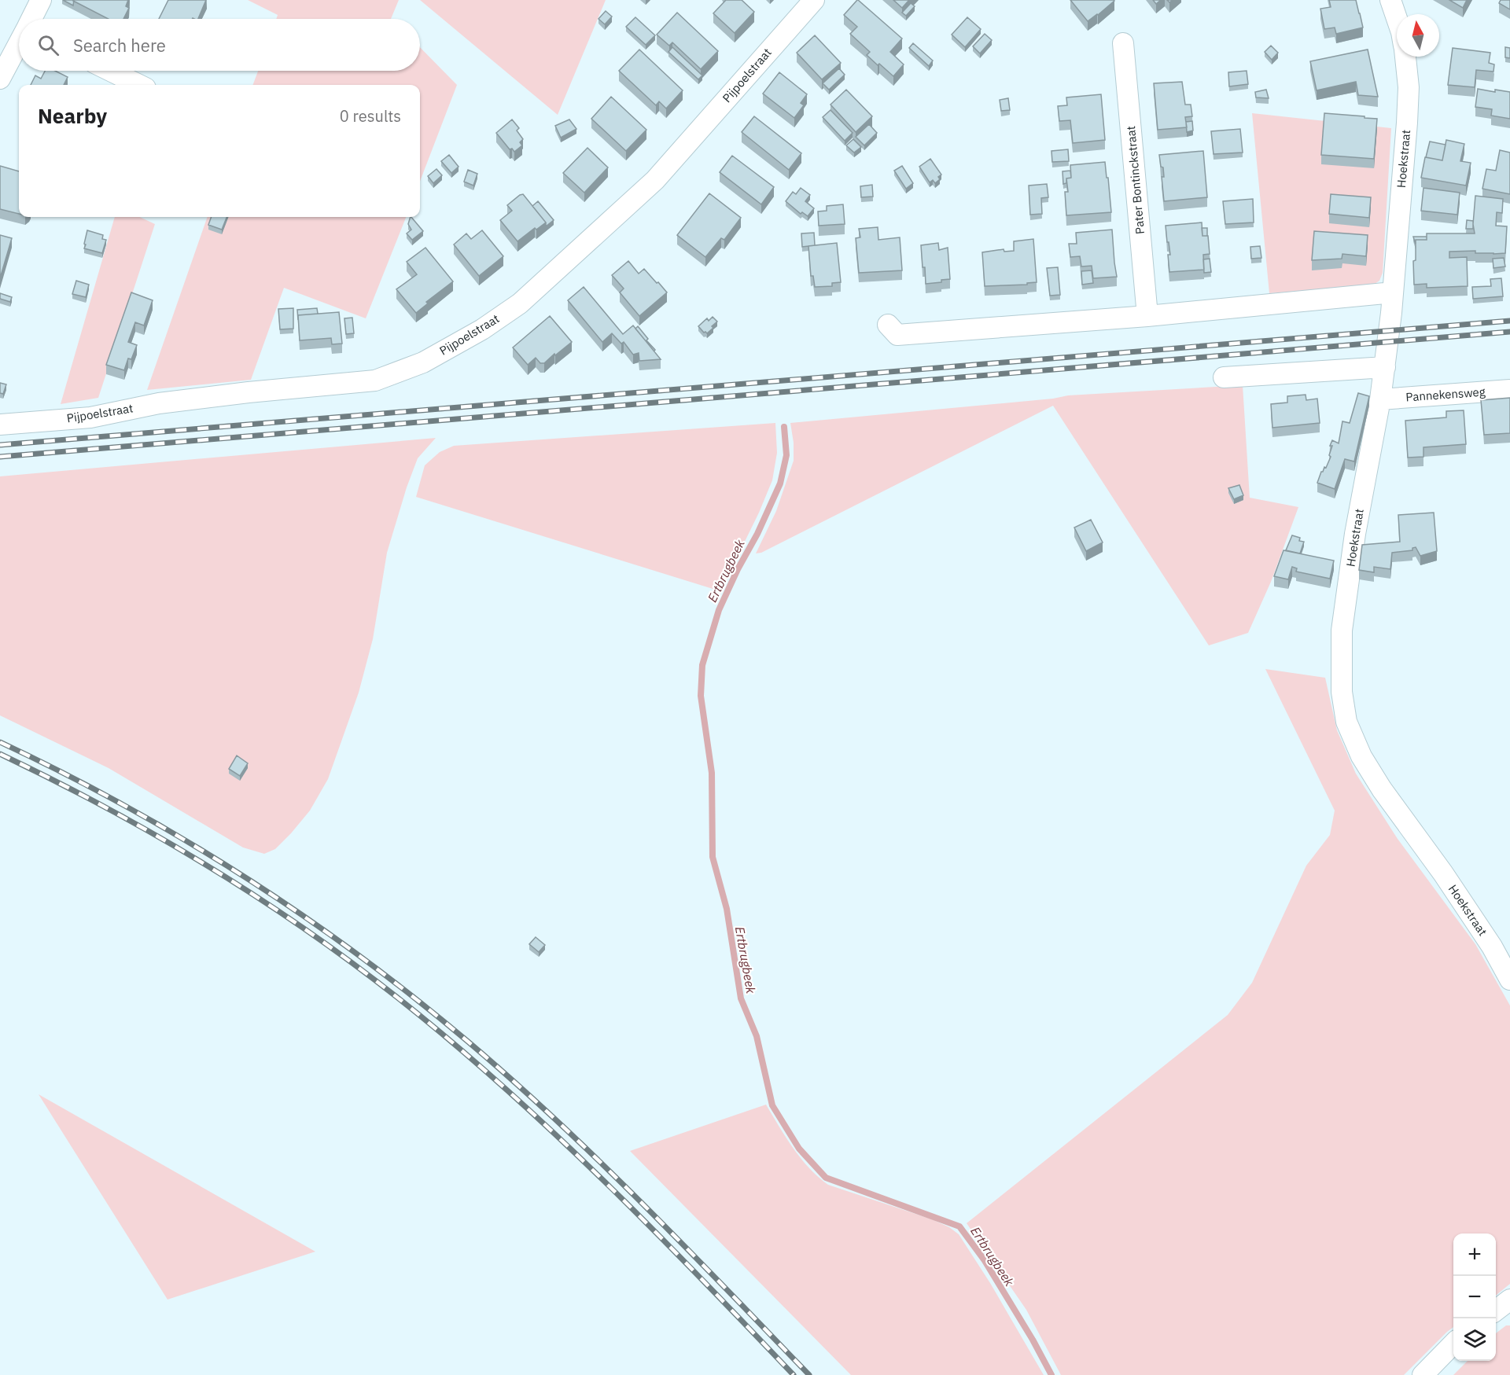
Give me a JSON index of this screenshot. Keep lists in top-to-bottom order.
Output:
{
  "streets": {
    "street": [
      "Pijpoelstraat",
      "Hoekstraat",
      "Pater Bontinckstraat",
      "Pannekensweg"
    ]
  },
  "crossings": [
    ["Hoekstraat", "Pannekensweg"]
  ],
  "water": ["Ertbrugbeek"],
  "north": "top",
  "page": {
    "search": "Search here",
    "heading": ["Nearby", "0 results"],
    "map_buttons": ["+", "−"]
  }
}
